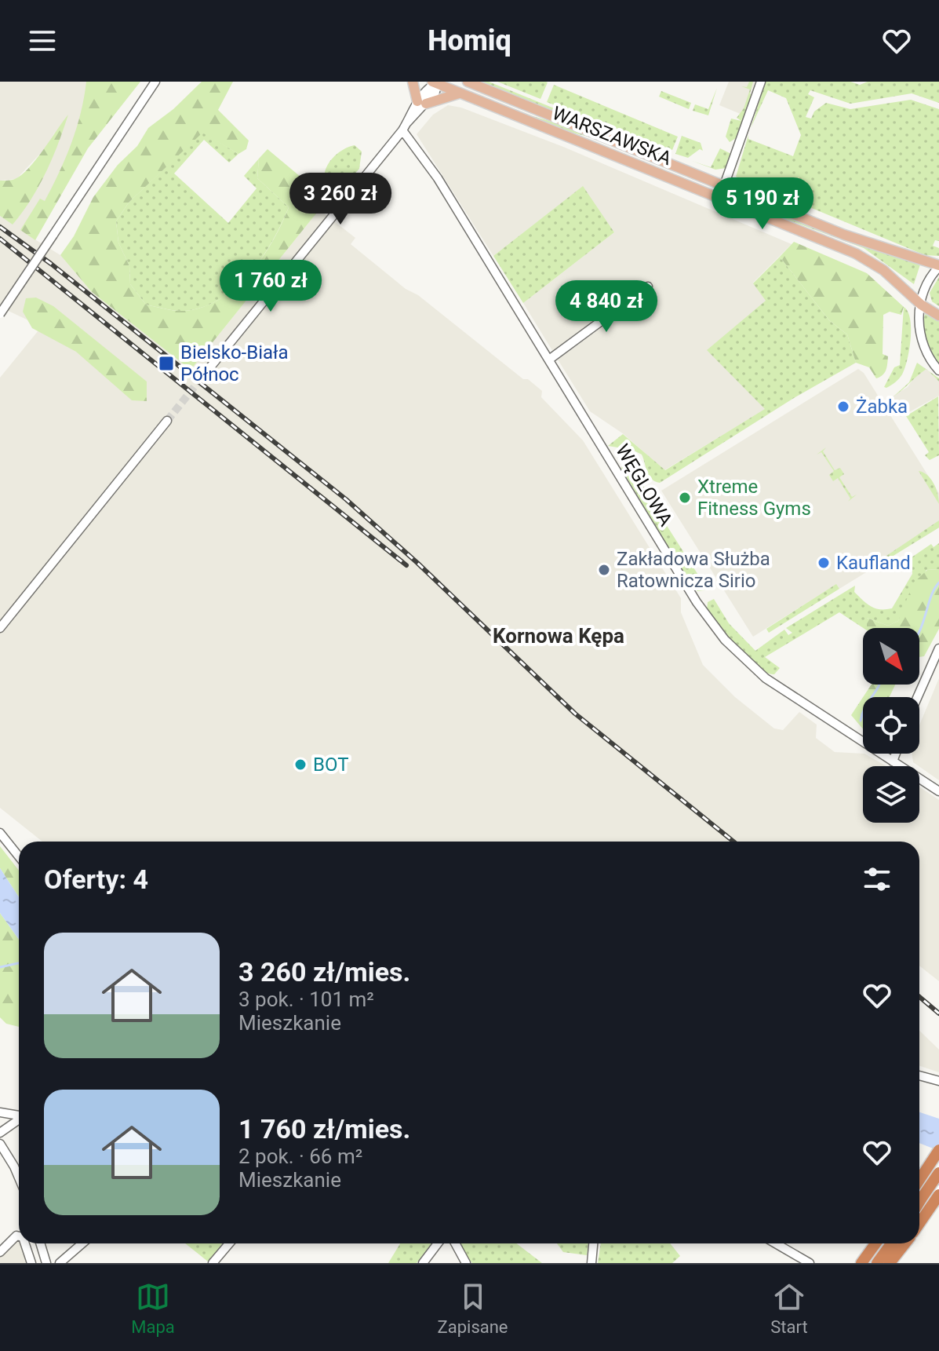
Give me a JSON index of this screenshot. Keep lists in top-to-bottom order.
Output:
{
  "streets": {
    "main road": ["WARSZAWSKA"],
    "street": ["WĘGLOWA"]
  },
  "districts": ["Kornowa Kępa"],
  "places": {
    "transit": ["Bielsko-Biała Północ"],
    "other": [
      "Żabka",
      "Xtreme Fitness Gyms",
      "Kaufland",
      "Zakładowa Służba Ratownicza Sirio",
      "BOT"
    ]
  },
  "north": "bottom right",
  "page": {
    "header": "Homiq",
    "price": [
      "3 260 zł",
      "5 190 zł",
      "1 760 zł",
      "4 840 zł"
    ],
    "heading": "Oferty: 4",
    "list": [
      {
        "name": "3 260 zł/mies.",
        "note": "3 pok. · 101 m² · Mieszkanie"
      },
      {
        "name": "1 760 zł/mies.",
        "note": "2 pok. · 66 m² · Mieszkanie"
      }
    ],
    "tabs": ["Mapa", "Zapisane", "Start"]
  }
}
